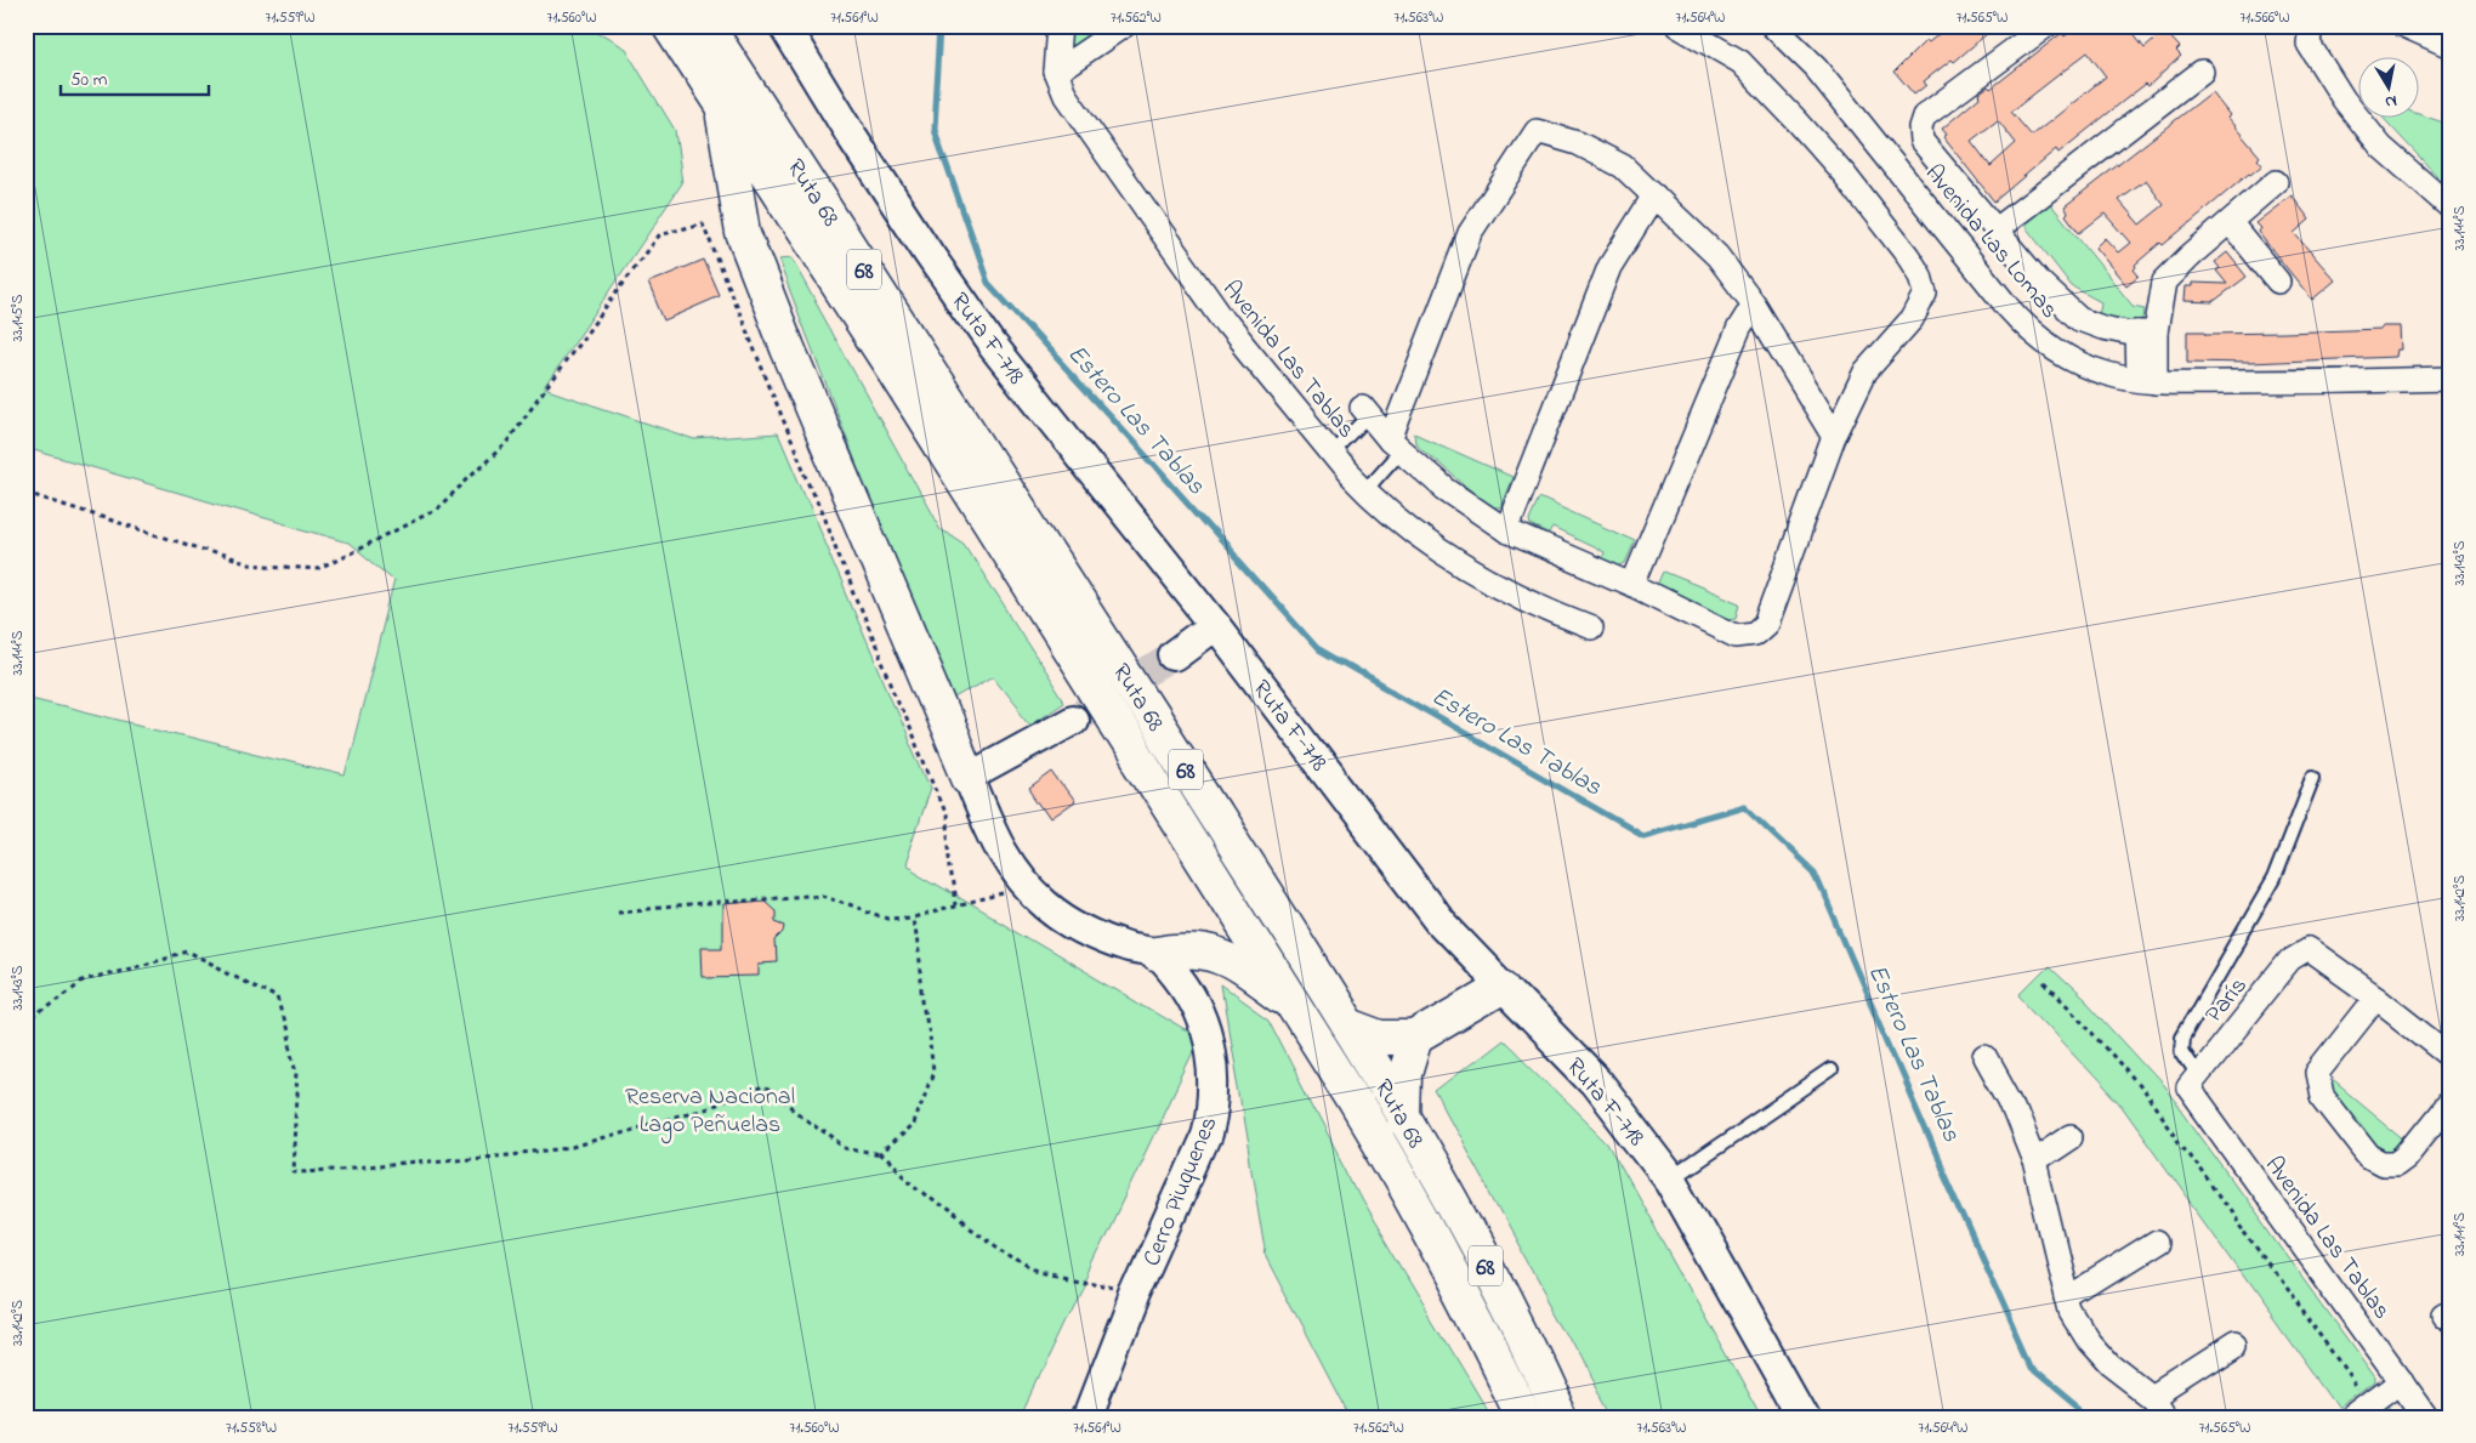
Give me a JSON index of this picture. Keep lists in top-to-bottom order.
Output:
{
  "streets": {
    "highway": ["Ruta 68", "68"],
    "main road": ["Ruta F-718"],
    "street": [
      "Avenida Las Lomas",
      "Avenida Las Tablas",
      "París",
      "Cerro Piuquenes"
    ]
  },
  "crossings": [
    ["Avenida Las Tablas", "París"]
  ],
  "water": ["Estero Las Tablas"],
  "parks": ["Reserva Nacional Lago Peñuelas"],
  "scale_bar": "50 m",
  "north": "bottom",
  "coordinates": [
    "71.559°W",
    "71.560°W",
    "71.561°W",
    "71.562°W",
    "71.563°W",
    "71.564°W",
    "71.565°W",
    "71.566°W",
    "33.144°S",
    "33.145°S",
    "33.143°S",
    "33.142°S",
    "33.141°S",
    "71.558°W"
  ]
}
